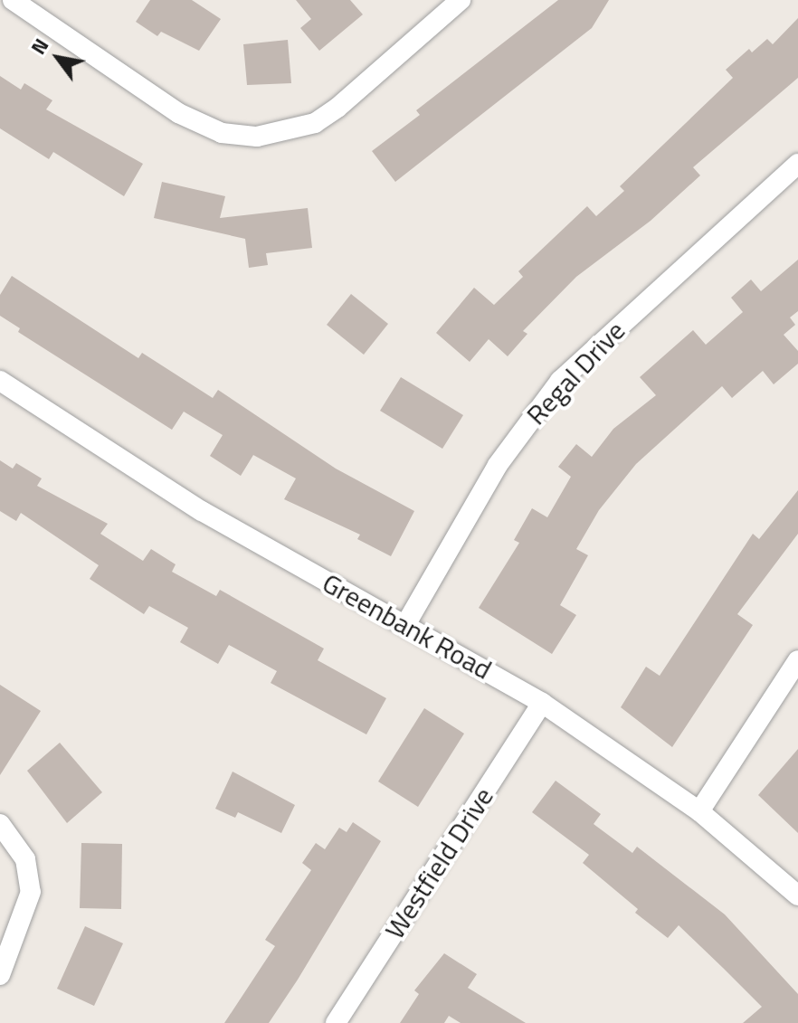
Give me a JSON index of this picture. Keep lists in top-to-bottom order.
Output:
{
  "streets": {
    "street": ["Regal Drive", "Greenbank Road", "Westfield Drive"]
  },
  "crossings": [
    ["Regal Drive", "Greenbank Road"],
    ["Greenbank Road", "Westfield Drive"]
  ],
  "north": "top left"
}
